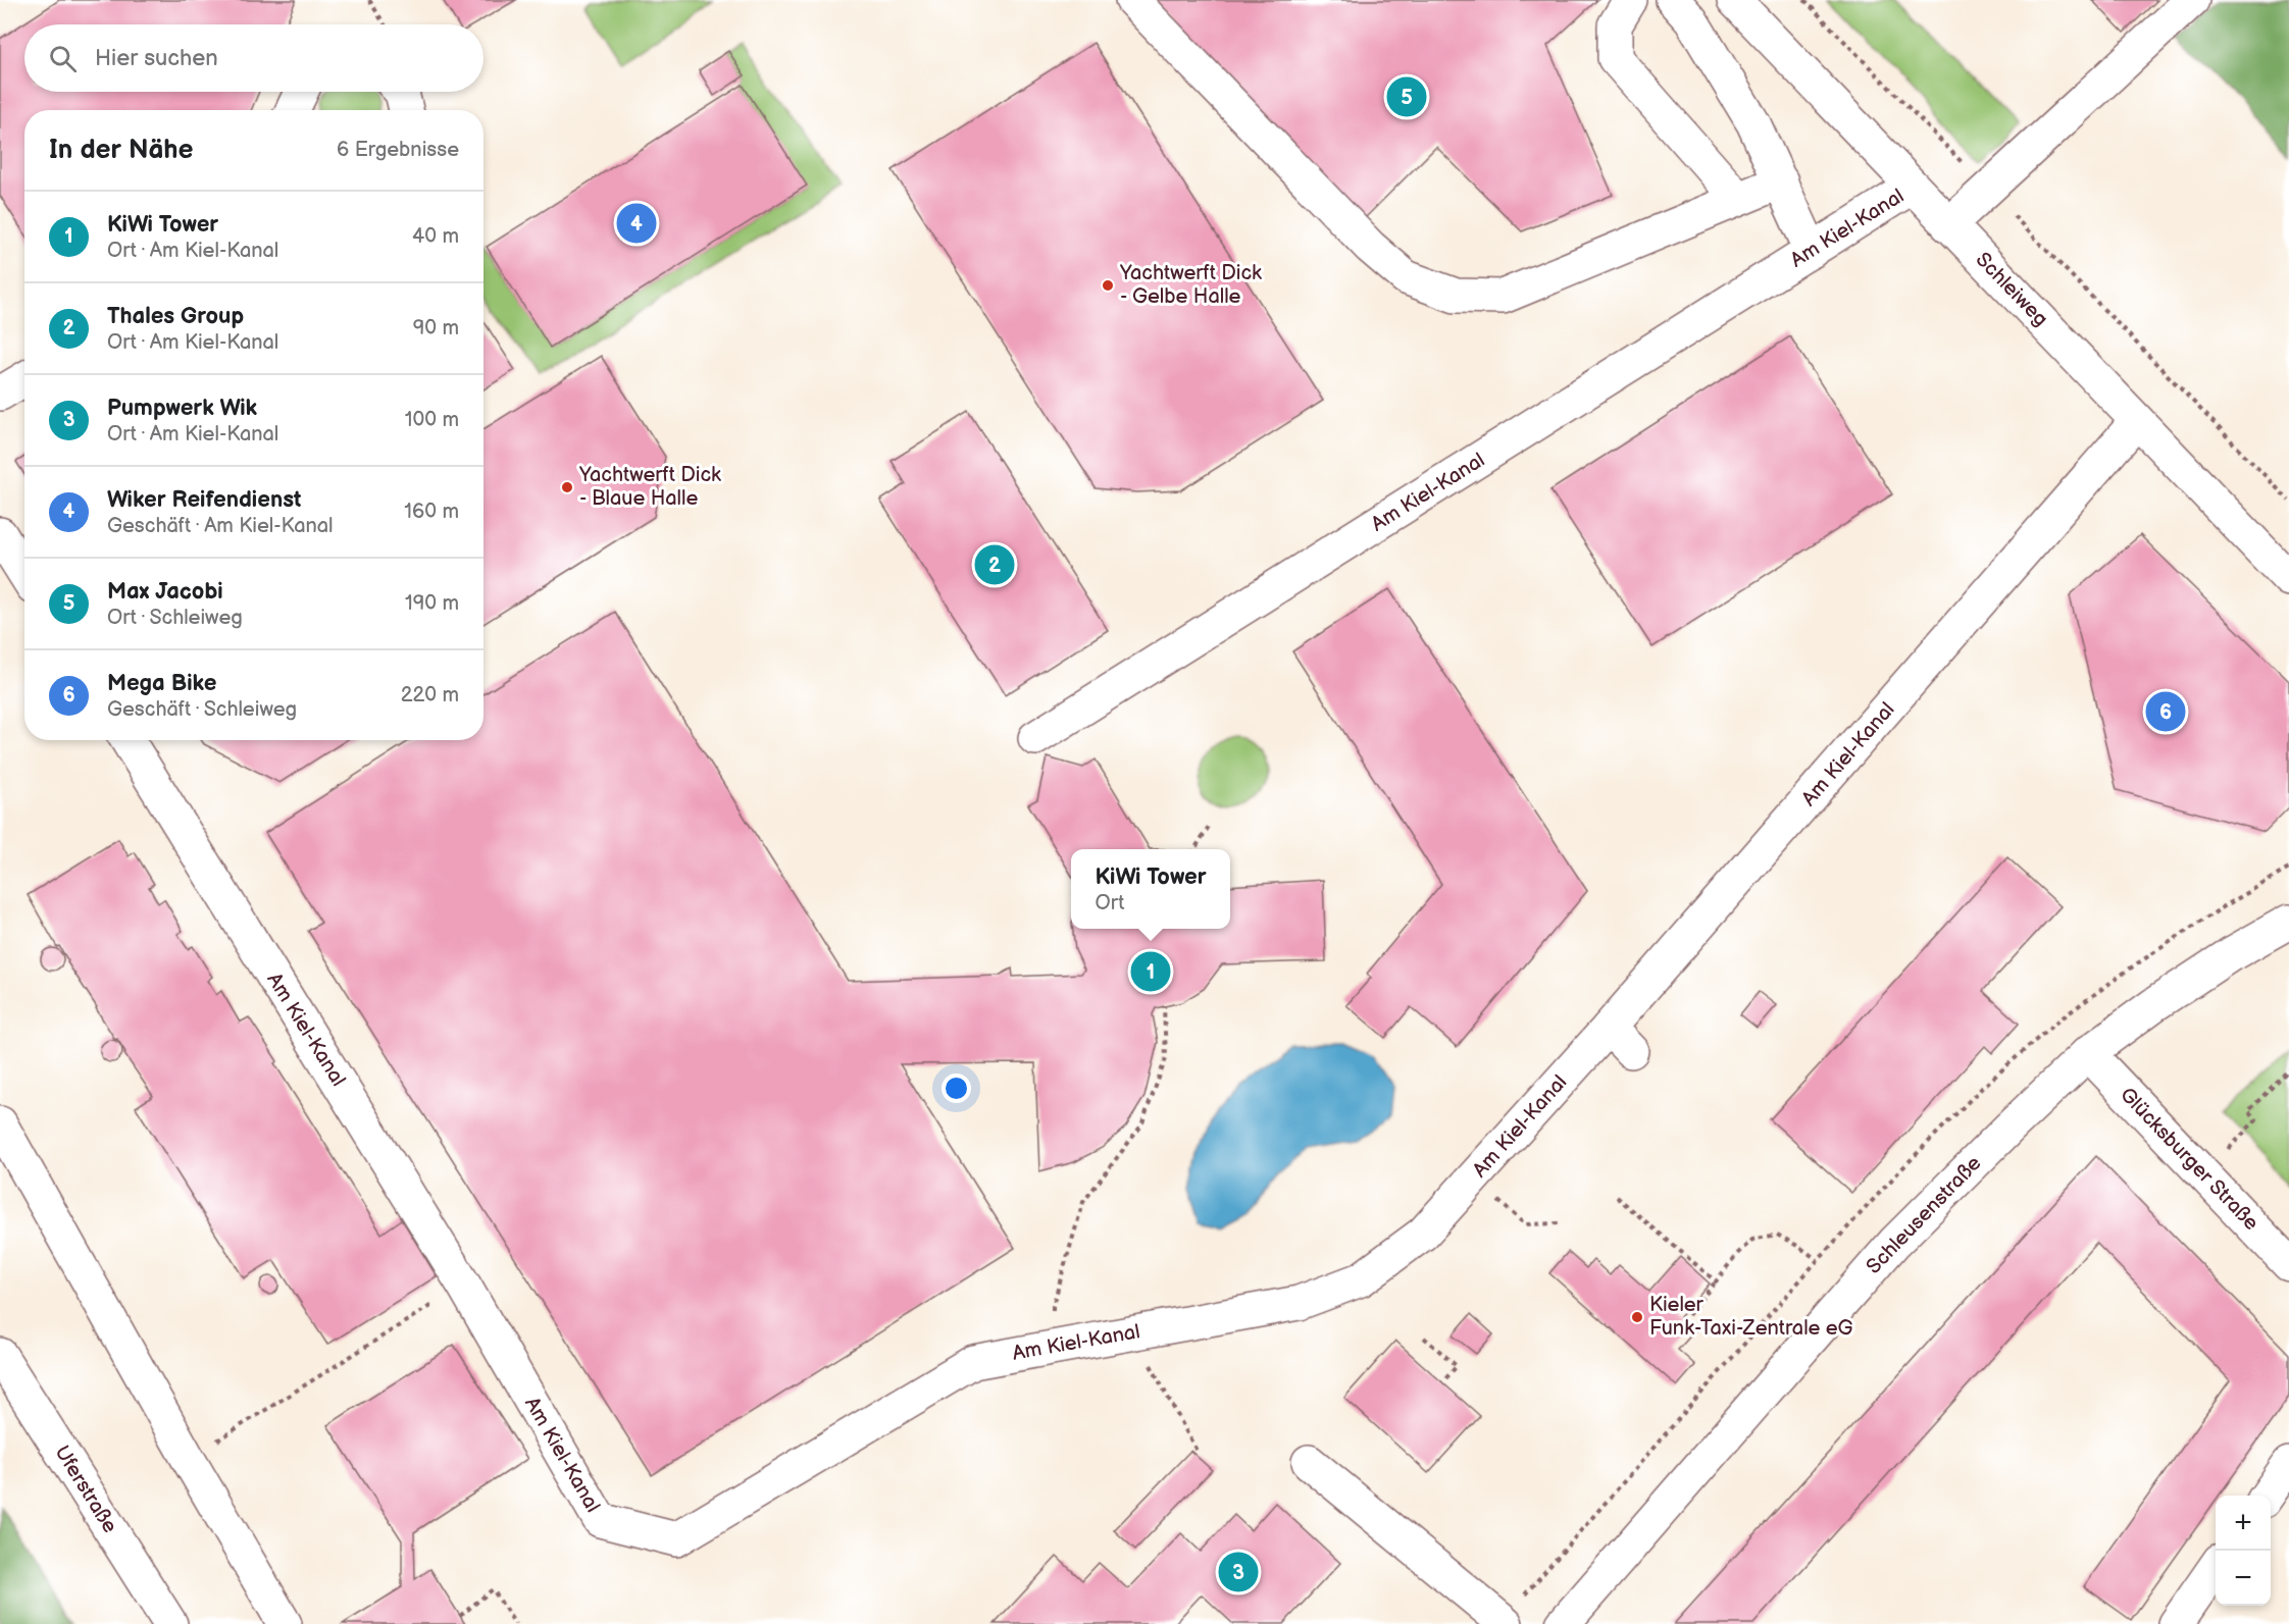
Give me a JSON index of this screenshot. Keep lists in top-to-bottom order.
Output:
{
  "streets": {
    "street": [
      "Am Kiel-Kanal",
      "Schleiweg",
      "Glücksburger Straße",
      "Schleusenstraße",
      "Uferstraße"
    ]
  },
  "crossings": [
    ["Am Kiel-Kanal", "Schleiweg"],
    ["Glücksburger Straße", "Schleusenstraße"]
  ],
  "places": ["Yachtwerft Dick - Gelbe Halle", "Yachtwerft Dick - Blaue Halle", "Kieler Funk-Taxi-Zentrale eG"],
  "page": {
    "search": "Hier suchen",
    "pins": [
      "5",
      "4",
      "2",
      "6",
      "1",
      "3"
    ],
    "heading": ["In der Nähe", "6 Ergebnisse"],
    "list": [
      {
        "mark": "1",
        "name": "KiWi Tower",
        "note": "Ort · Am Kiel-Kanal",
        "value": "40 m"
      },
      {
        "mark": "2",
        "name": "Thales Group",
        "note": "Ort · Am Kiel-Kanal",
        "value": "90 m"
      },
      {
        "mark": "3",
        "name": "Pumpwerk Wik",
        "note": "Ort · Am Kiel-Kanal",
        "value": "100 m"
      },
      {
        "mark": "4",
        "name": "Wiker Reifendienst",
        "note": "Geschäft · Am Kiel-Kanal",
        "value": "160 m"
      },
      {
        "mark": "5",
        "name": "Max Jacobi",
        "note": "Ort · Schleiweg",
        "value": "190 m"
      },
      {
        "mark": "6",
        "name": "Mega Bike",
        "note": "Geschäft · Schleiweg",
        "value": "220 m"
      }
    ],
    "popup": ["KiWi Tower", "Ort"],
    "map_buttons": ["+", "−"]
  }
}
